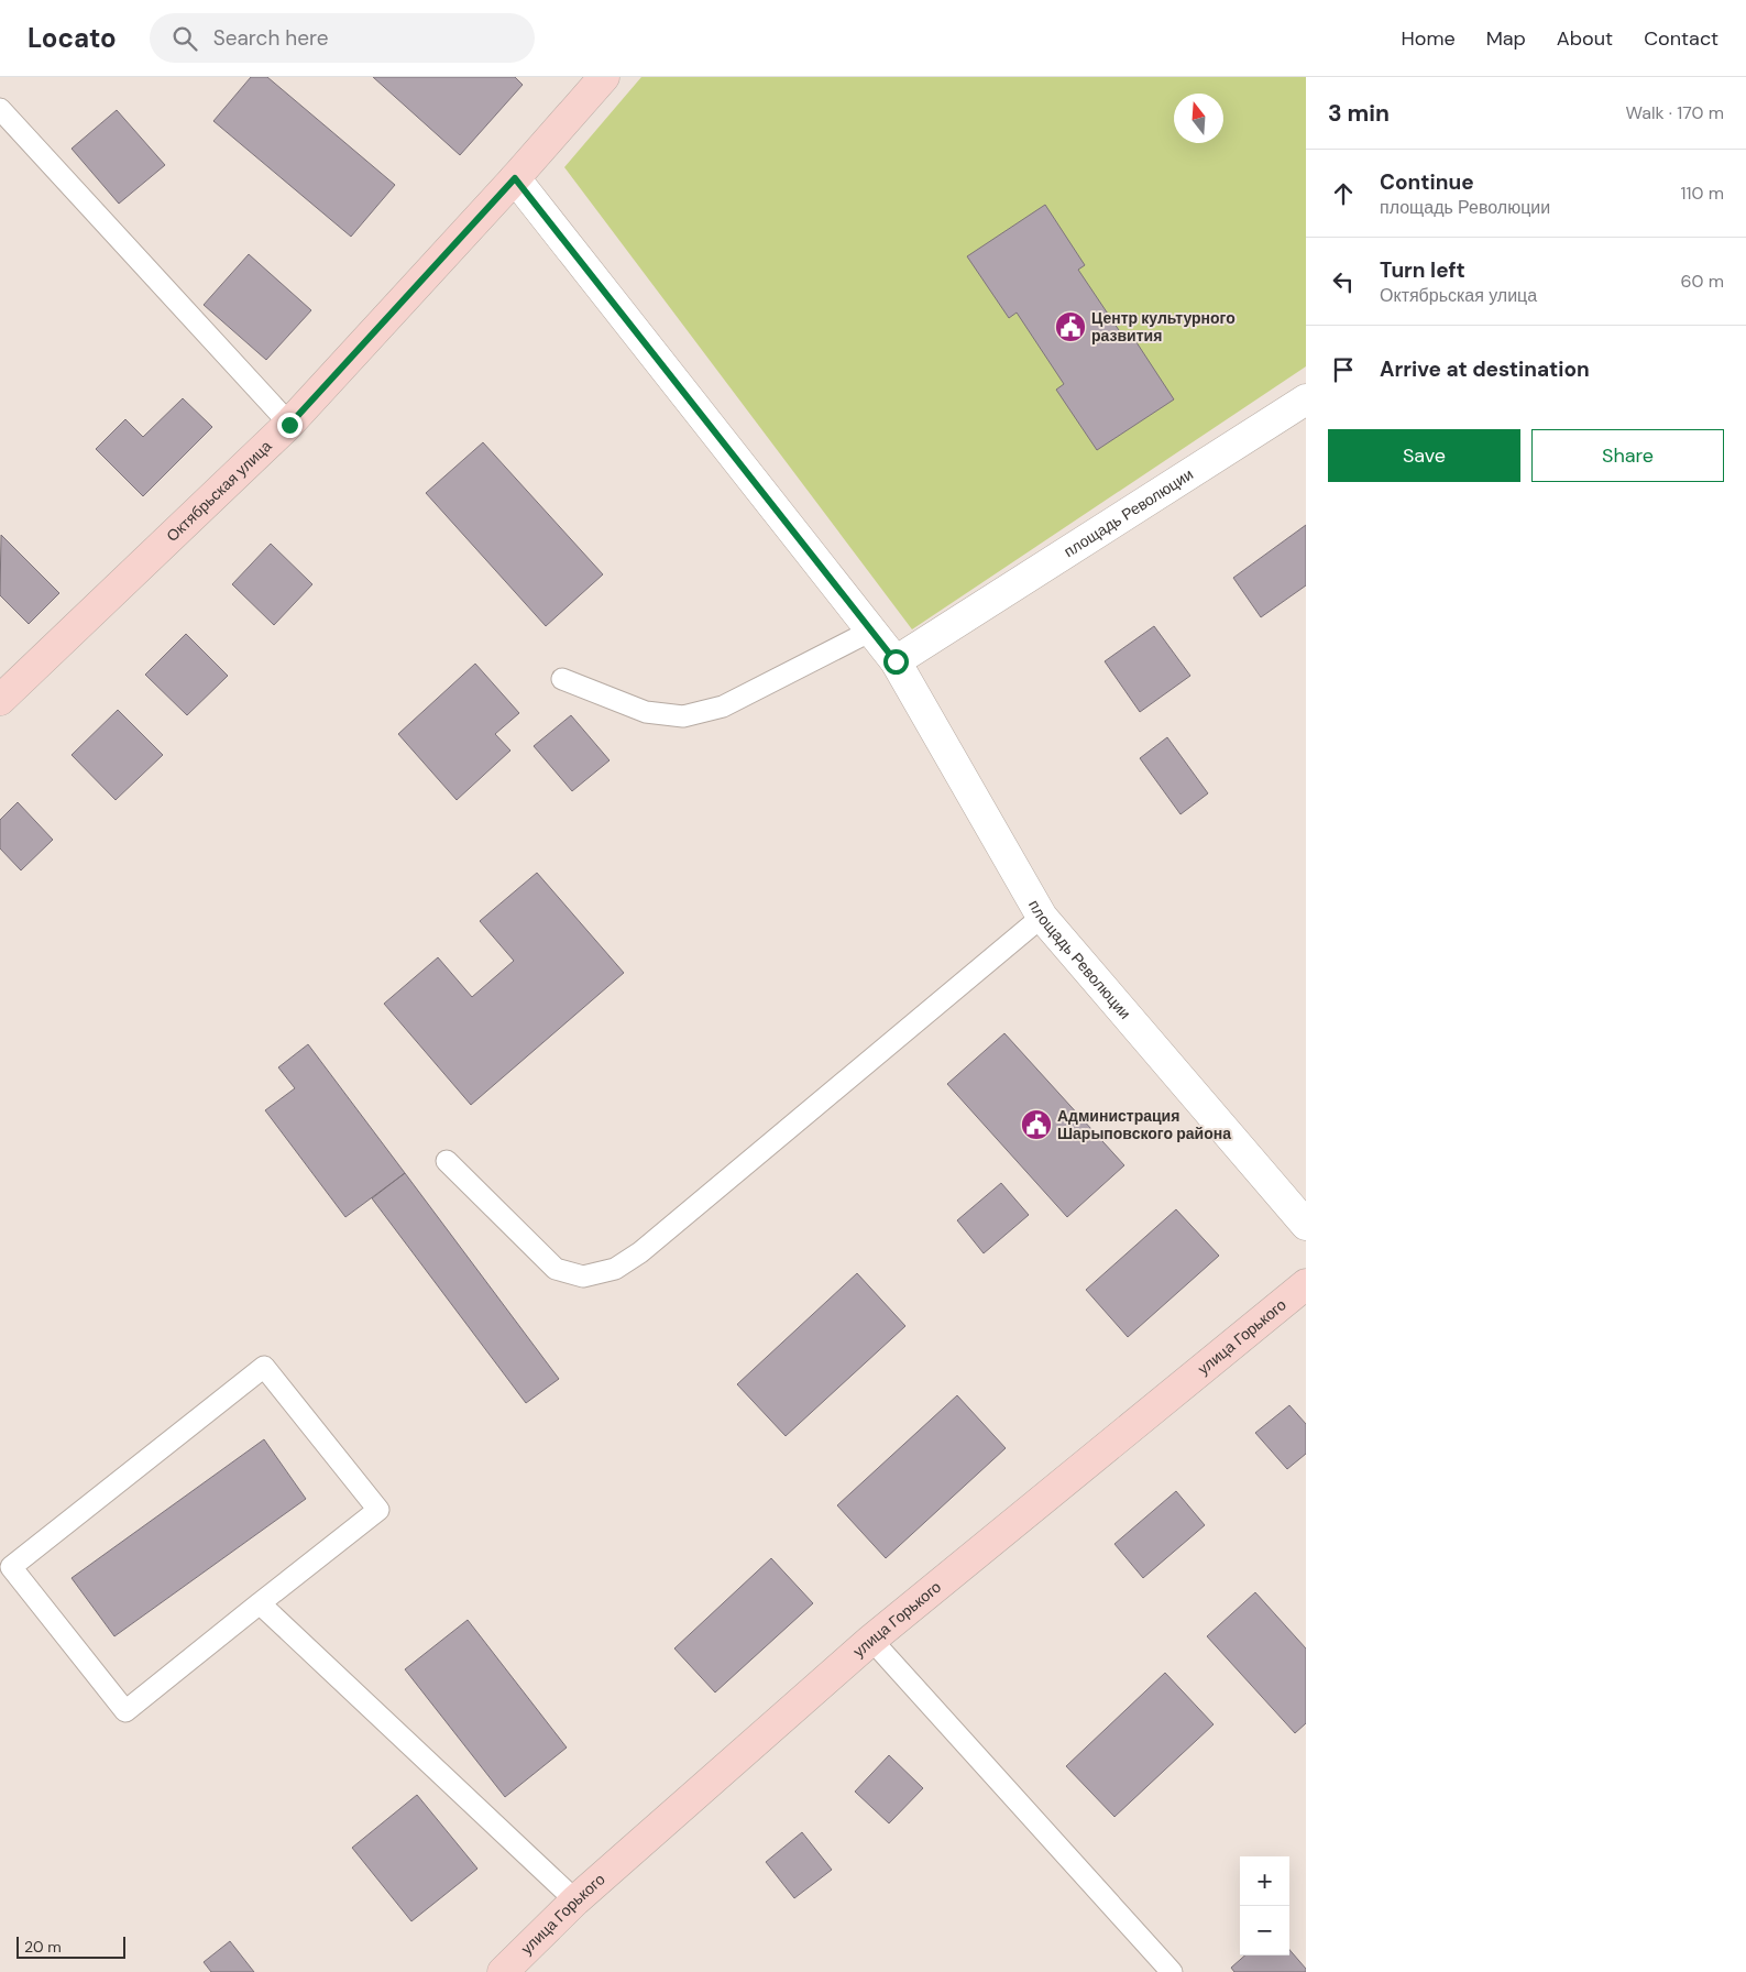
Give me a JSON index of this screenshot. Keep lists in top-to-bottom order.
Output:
{
  "streets": {
    "main road": ["Октябрьская улица", "улица Горького"],
    "street": ["площадь Революции"]
  },
  "crossings": [
    ["Октябрьская улица", "площадь Революции"]
  ],
  "places": {
    "public building": ["Центр культурного развития", "Администрация Шарыповского района"]
  },
  "scale_bar": "20 m",
  "north": "top",
  "page": {
    "header": "Locato",
    "search": "Search here",
    "nav": [
      "Home",
      "Map",
      "About",
      "Contact"
    ],
    "heading": ["3 min", "Walk · 170 m"],
    "list": [
      ["Continue", "площадь Революции", "110 m"],
      ["Turn left", "Октябрьская улица", "60 m"],
      "Arrive at destination"
    ],
    "buttons": ["Save", "Share"],
    "map_buttons": ["+", "−"],
    "scale": "20 m"
  }
}
